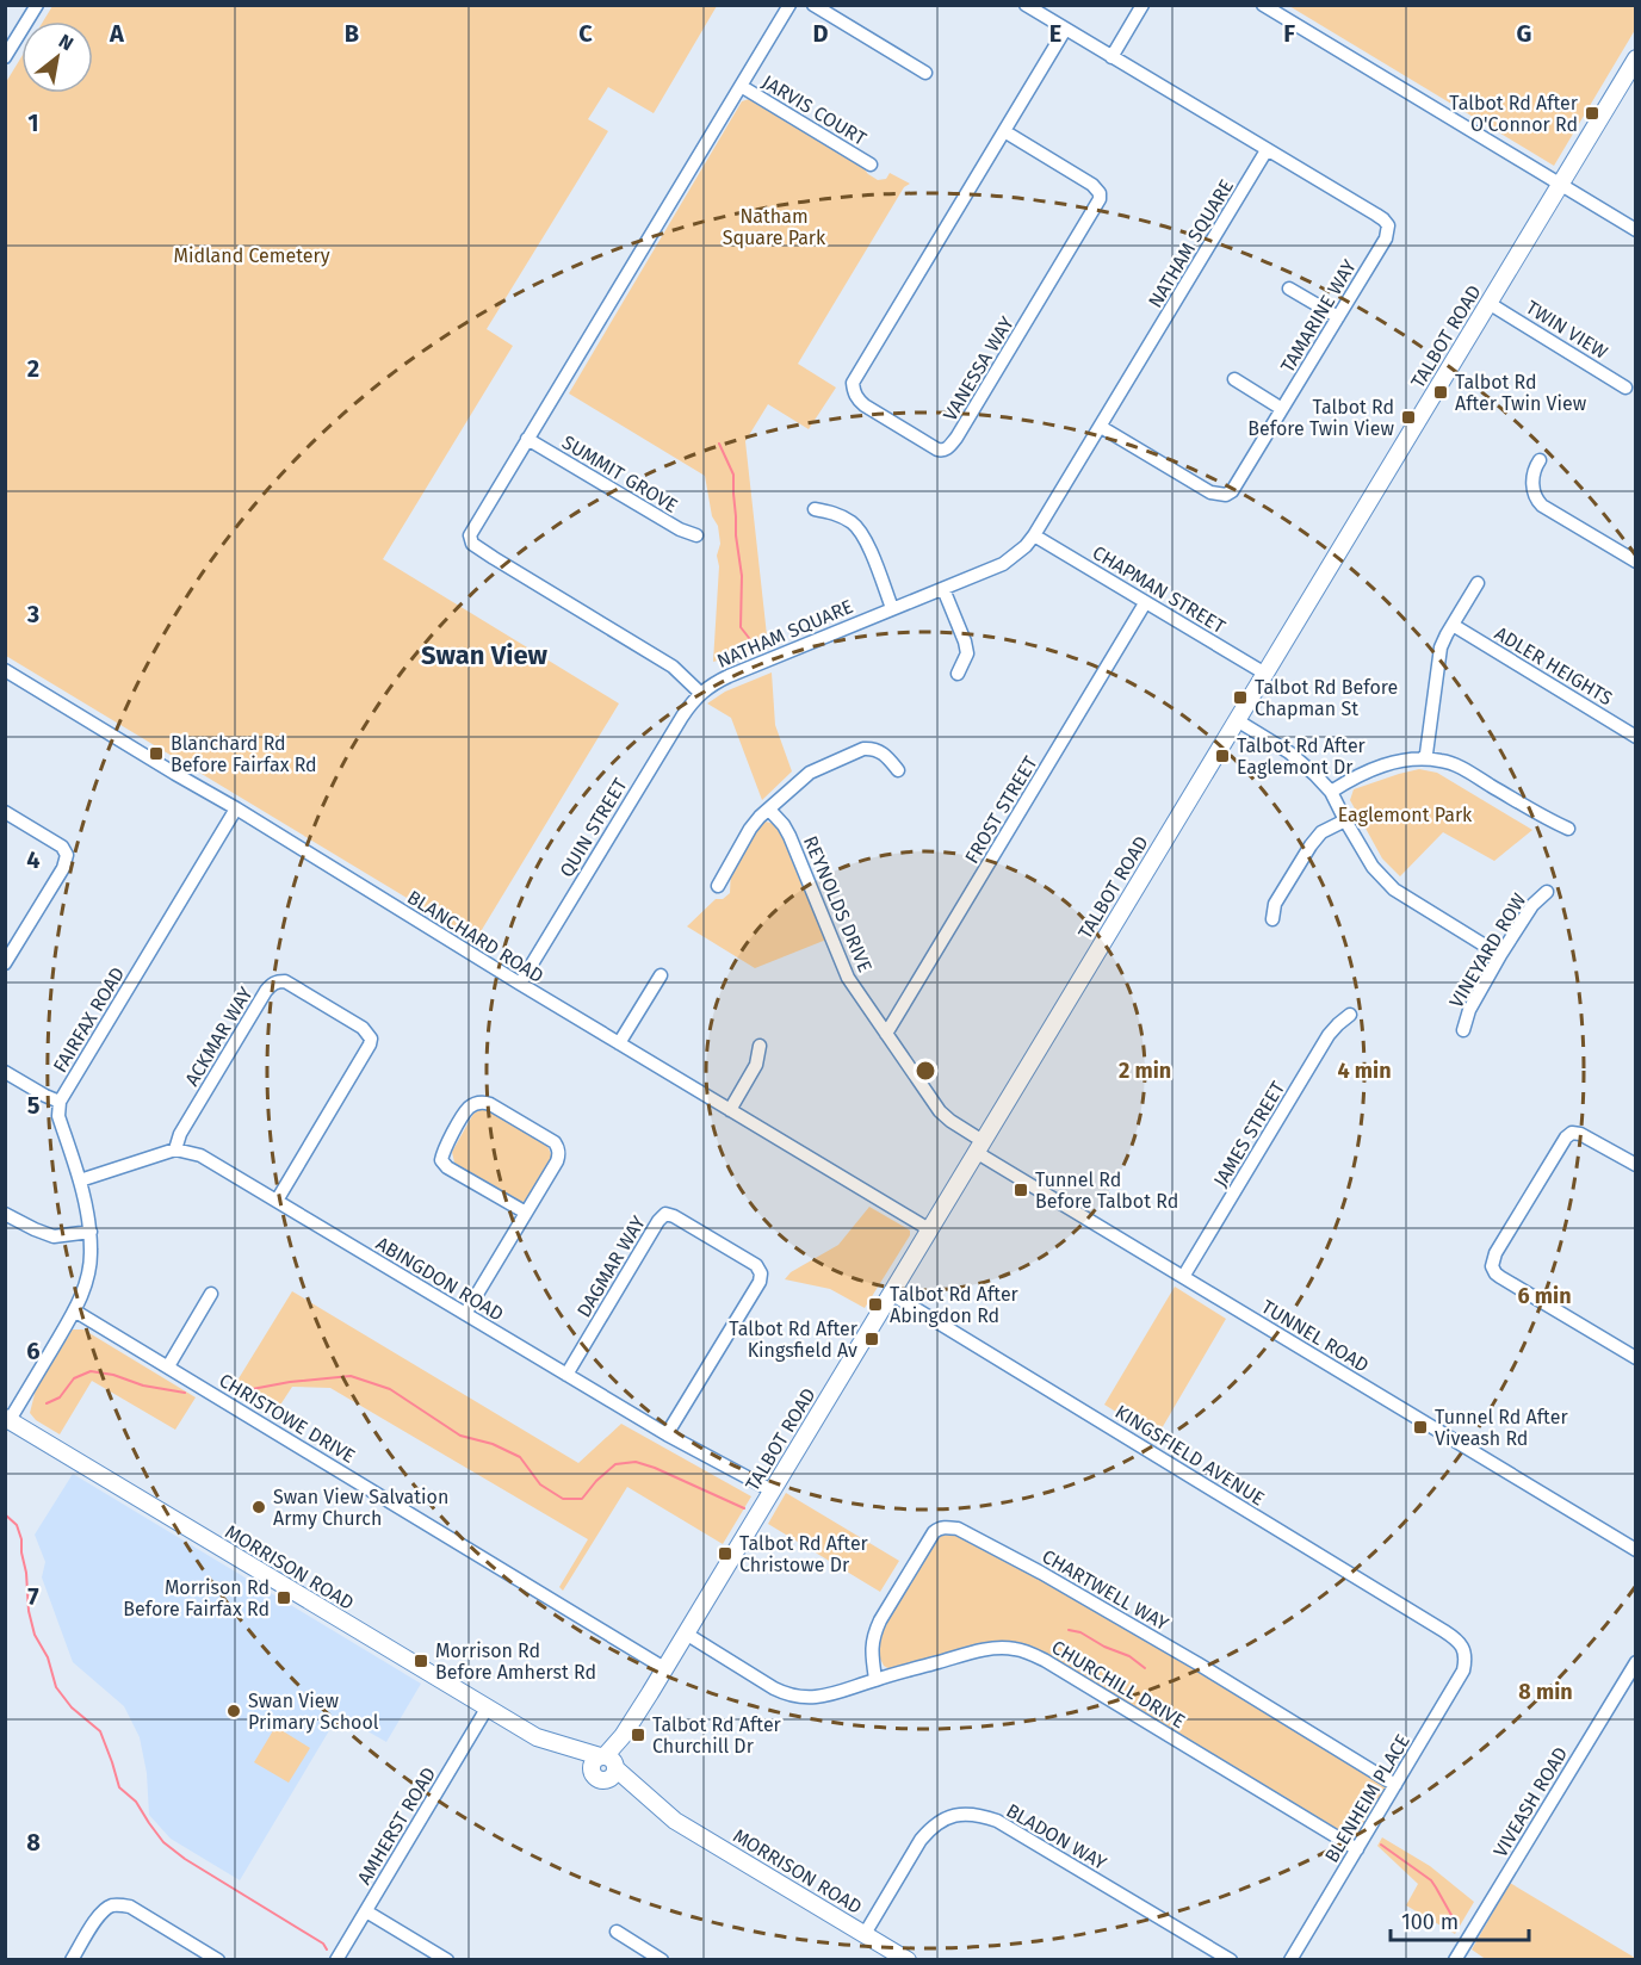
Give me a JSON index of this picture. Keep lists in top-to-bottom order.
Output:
{
  "streets": {
    "main road": ["TALBOT ROAD", "MORRISON ROAD"],
    "street": [
      "JARVIS COURT",
      "NATHAM SQUARE",
      "TAMARINE WAY",
      "TWIN VIEW",
      "VANESSA WAY",
      "SUMMIT GROVE",
      "CHAPMAN STREET",
      "ADLER HEIGHTS",
      "FROST STREET",
      "QUIN STREET",
      "REYNOLDS DRIVE",
      "BLANCHARD ROAD",
      "VINEYARD ROW",
      "FAIRFAX ROAD",
      "ACKMAR WAY",
      "JAMES STREET",
      "DAGMAR WAY",
      "ABINGDON ROAD",
      "TUNNEL ROAD",
      "CHRISTOWE DRIVE",
      "KINGSFIELD AVENUE",
      "CHARTWELL WAY",
      "CHURCHILL DRIVE",
      "BLENHEIM PLACE",
      "VIVEASH ROAD",
      "AMHERST ROAD",
      "BLADON WAY"
    ]
  },
  "crossings": [
    ["NATHAM SQUARE", "TAMARINE WAY"],
    ["NATHAM SQUARE", "CHAPMAN STREET"],
    ["NATHAM SQUARE", "QUIN STREET"],
    ["TWIN VIEW", "TALBOT ROAD"],
    ["TALBOT ROAD", "CHAPMAN STREET"],
    ["TALBOT ROAD", "REYNOLDS DRIVE"],
    ["TALBOT ROAD", "BLANCHARD ROAD"],
    ["TALBOT ROAD", "ABINGDON ROAD"],
    ["TALBOT ROAD", "TUNNEL ROAD"],
    ["TALBOT ROAD", "CHRISTOWE DRIVE"],
    ["TALBOT ROAD", "KINGSFIELD AVENUE"],
    ["TALBOT ROAD", "MORRISON ROAD"],
    ["TALBOT ROAD", "CHURCHILL DRIVE"],
    ["CHAPMAN STREET", "FROST STREET"],
    ["FROST STREET", "REYNOLDS DRIVE"],
    ["QUIN STREET", "BLANCHARD ROAD"],
    ["REYNOLDS DRIVE", "TUNNEL ROAD"],
    ["BLANCHARD ROAD", "FAIRFAX ROAD"],
    ["FAIRFAX ROAD", "CHRISTOWE DRIVE"],
    ["FAIRFAX ROAD", "MORRISON ROAD"],
    ["ACKMAR WAY", "ABINGDON ROAD"],
    ["JAMES STREET", "TUNNEL ROAD"],
    ["DAGMAR WAY", "ABINGDON ROAD"],
    ["KINGSFIELD AVENUE", "BLENHEIM PLACE"],
    ["MORRISON ROAD", "AMHERST ROAD"],
    ["MORRISON ROAD", "BLADON WAY"],
    ["CHARTWELL WAY", "CHURCHILL DRIVE"],
    ["CHARTWELL WAY", "BLENHEIM PLACE"],
    ["CHURCHILL DRIVE", "BLENHEIM PLACE"]
  ],
  "districts": ["Swan View"],
  "parks": ["Natham Square Park", "Midland Cemetery", "Eaglemont Park"],
  "places": {
    "transit": [
      "Talbot Rd After O'Connor Rd",
      "Talbot Rd After Twin View",
      "Talbot Rd Before Twin View",
      "Talbot Rd Before Chapman St",
      "Blanchard Rd Before Fairfax Rd",
      "Talbot Rd After Eaglemont Dr",
      "Tunnel Rd Before Talbot Rd",
      "Talbot Rd After Abingdon Rd",
      "Talbot Rd After Kingsfield Av",
      "Tunnel Rd After Viveash Rd",
      "Talbot Rd After Christowe Dr",
      "Morrison Rd Before Fairfax Rd",
      "Morrison Rd Before Amherst Rd",
      "Talbot Rd After Churchill Dr"
    ],
    "other": ["Swan View Salvation Army Church", "Swan View Primary School"]
  },
  "scale_bar": "100 m",
  "north": "top right",
  "grid": {
    "columns": [
      "A",
      "B",
      "C",
      "D",
      "E",
      "F",
      "G"
    ],
    "rows": [
      "1",
      "2",
      "3",
      "4",
      "5",
      "6",
      "7",
      "8"
    ]
  },
  "rings": [
    "2 min",
    "4 min",
    "6 min",
    "8 min"
  ]
}
